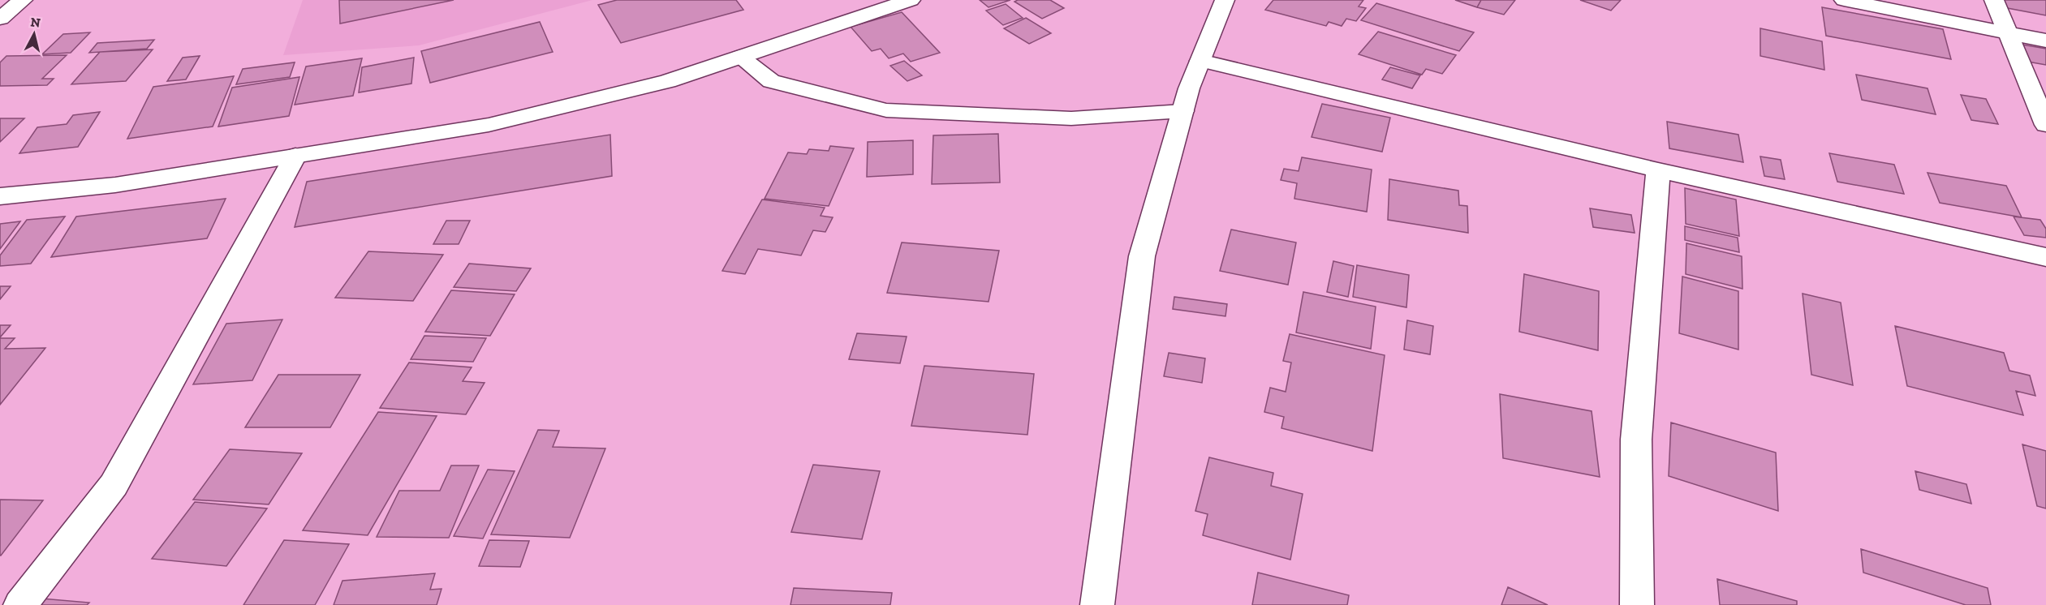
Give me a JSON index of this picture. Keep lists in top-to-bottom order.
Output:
{
  "north": "top"
}
